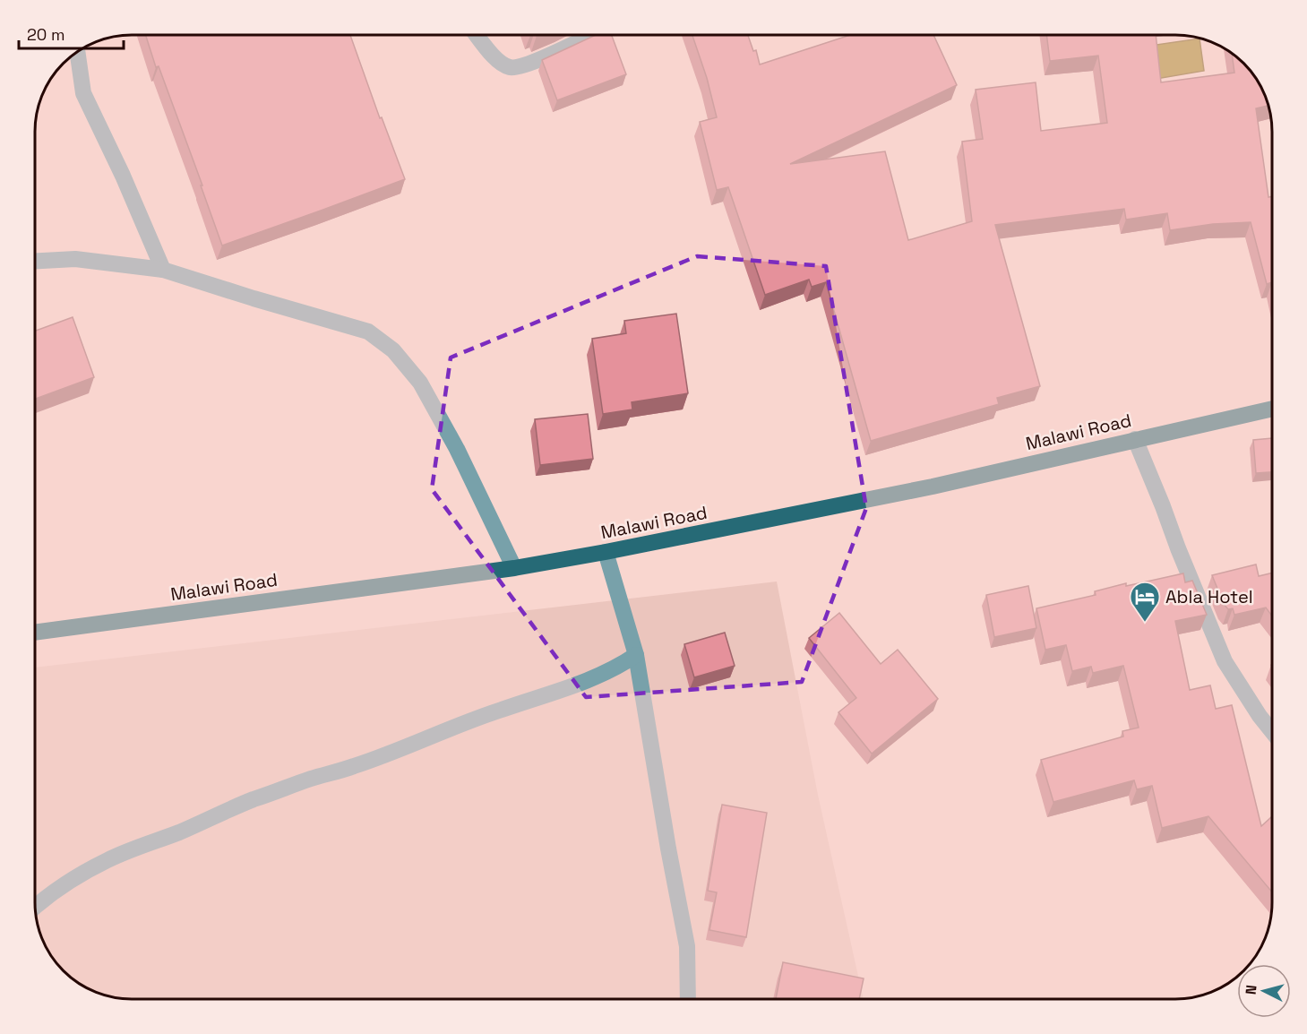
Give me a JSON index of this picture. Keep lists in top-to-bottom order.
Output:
{
  "streets": {
    "main road": ["Malawi Road"]
  },
  "places": {
    "hotel": ["Abla Hotel"]
  },
  "scale_bar": "20 m",
  "north": "left"
}
